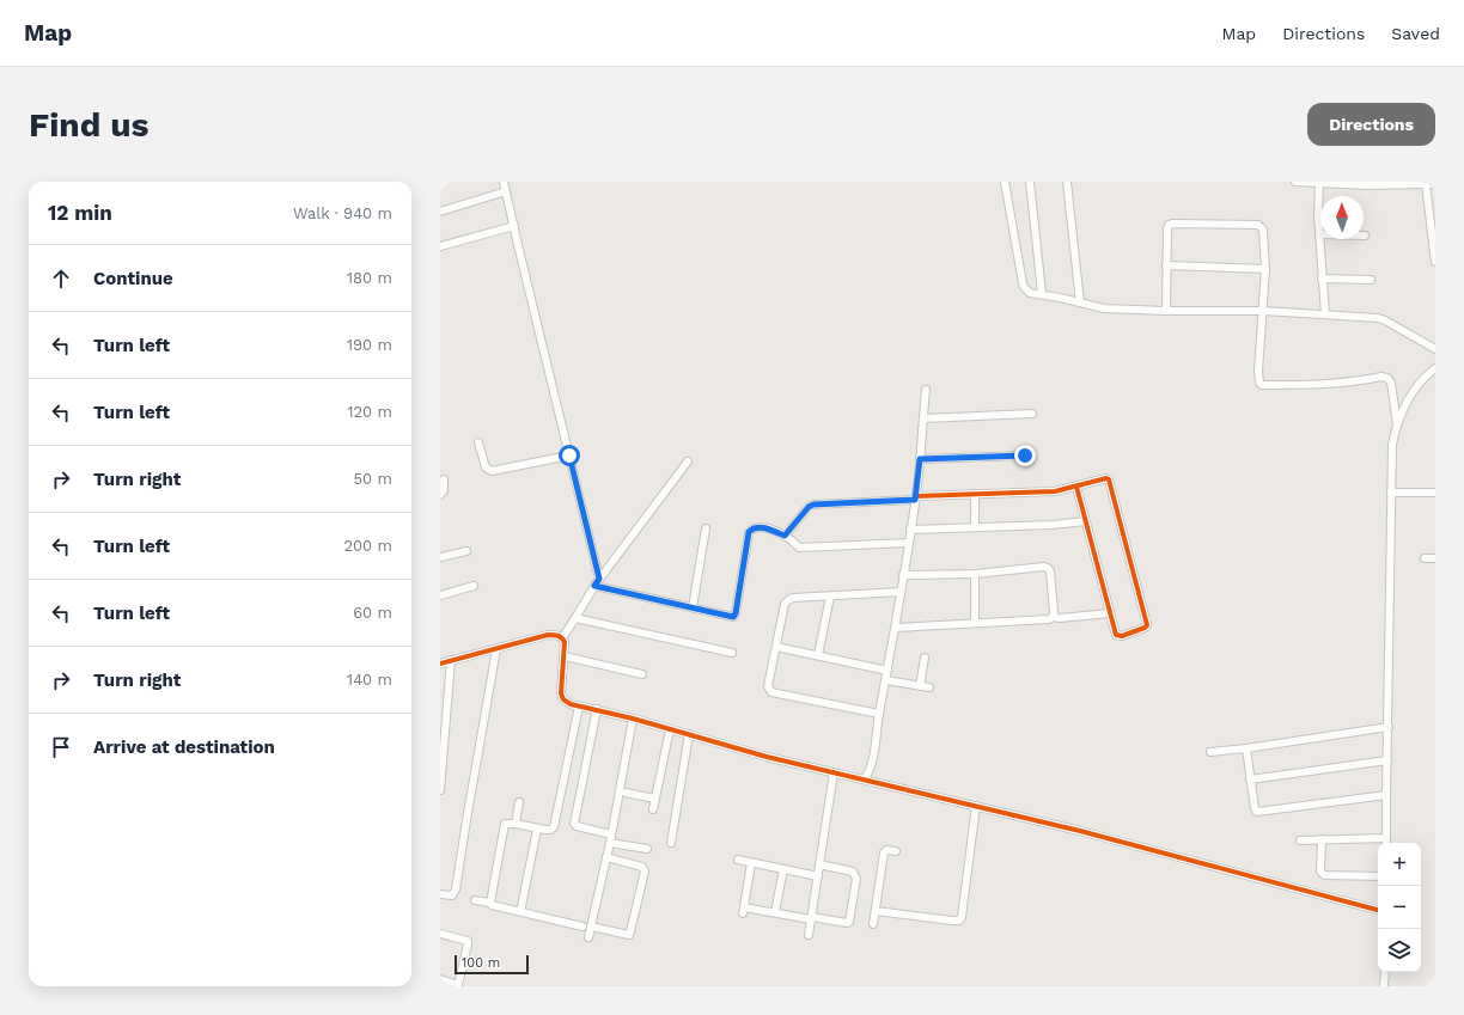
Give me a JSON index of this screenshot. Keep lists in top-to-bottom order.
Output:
{
  "scale_bar": "100 m",
  "north": "top",
  "page": {
    "header": "Map",
    "nav": ["Map", "Directions", "Saved"],
    "buttons": "Directions",
    "title": "Find us",
    "heading": ["12 min", "Walk · 940 m"],
    "list": [
      ["Continue", "180 m"],
      ["Turn left", "190 m"],
      ["Turn left", "120 m"],
      ["Turn right", "50 m"],
      ["Turn left", "200 m"],
      ["Turn left", "60 m"],
      ["Turn right", "140 m"],
      "Arrive at destination"
    ],
    "map_buttons": ["+", "−"],
    "scale": "100 m"
  }
}
